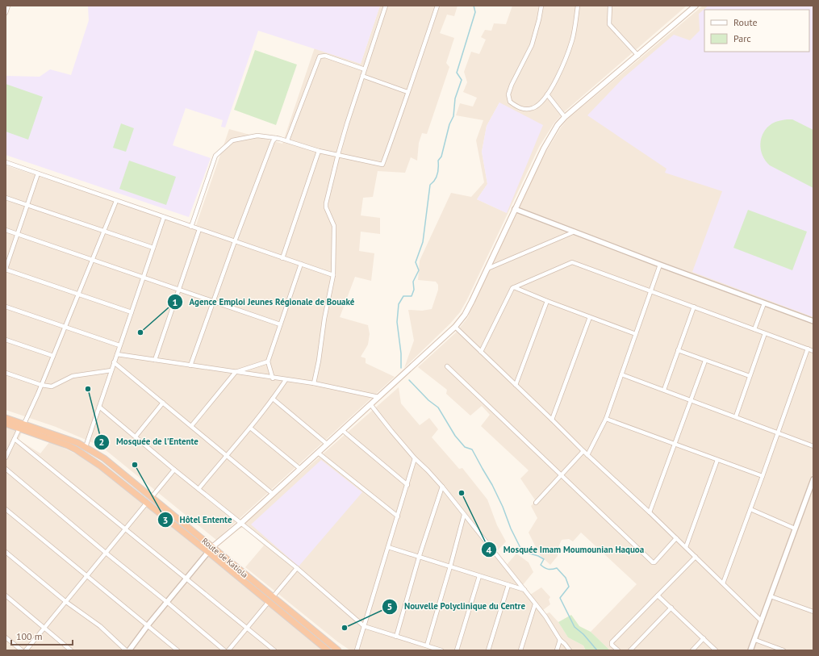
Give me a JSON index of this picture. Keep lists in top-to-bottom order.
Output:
{
  "streets": {
    "highway": ["Route de Katiola"]
  },
  "places": [
    "Agence Emploi Jeunes Régionale de Bouaké",
    "Mosquée de l'Entente",
    "Hôtel Entente",
    "Mosquée Imam Moumounian Haquoa",
    "Nouvelle Polyclinique du Centre"
  ],
  "legend": ["Route", "Parc"],
  "scale_bar": "100 m"
}
